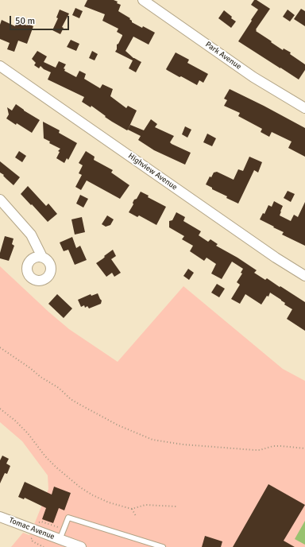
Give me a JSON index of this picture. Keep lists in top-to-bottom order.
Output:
{
  "streets": {
    "street": ["Park Avenue", "Highview Avenue", "Tomac Avenue"]
  },
  "scale_bar": "50 m"
}
